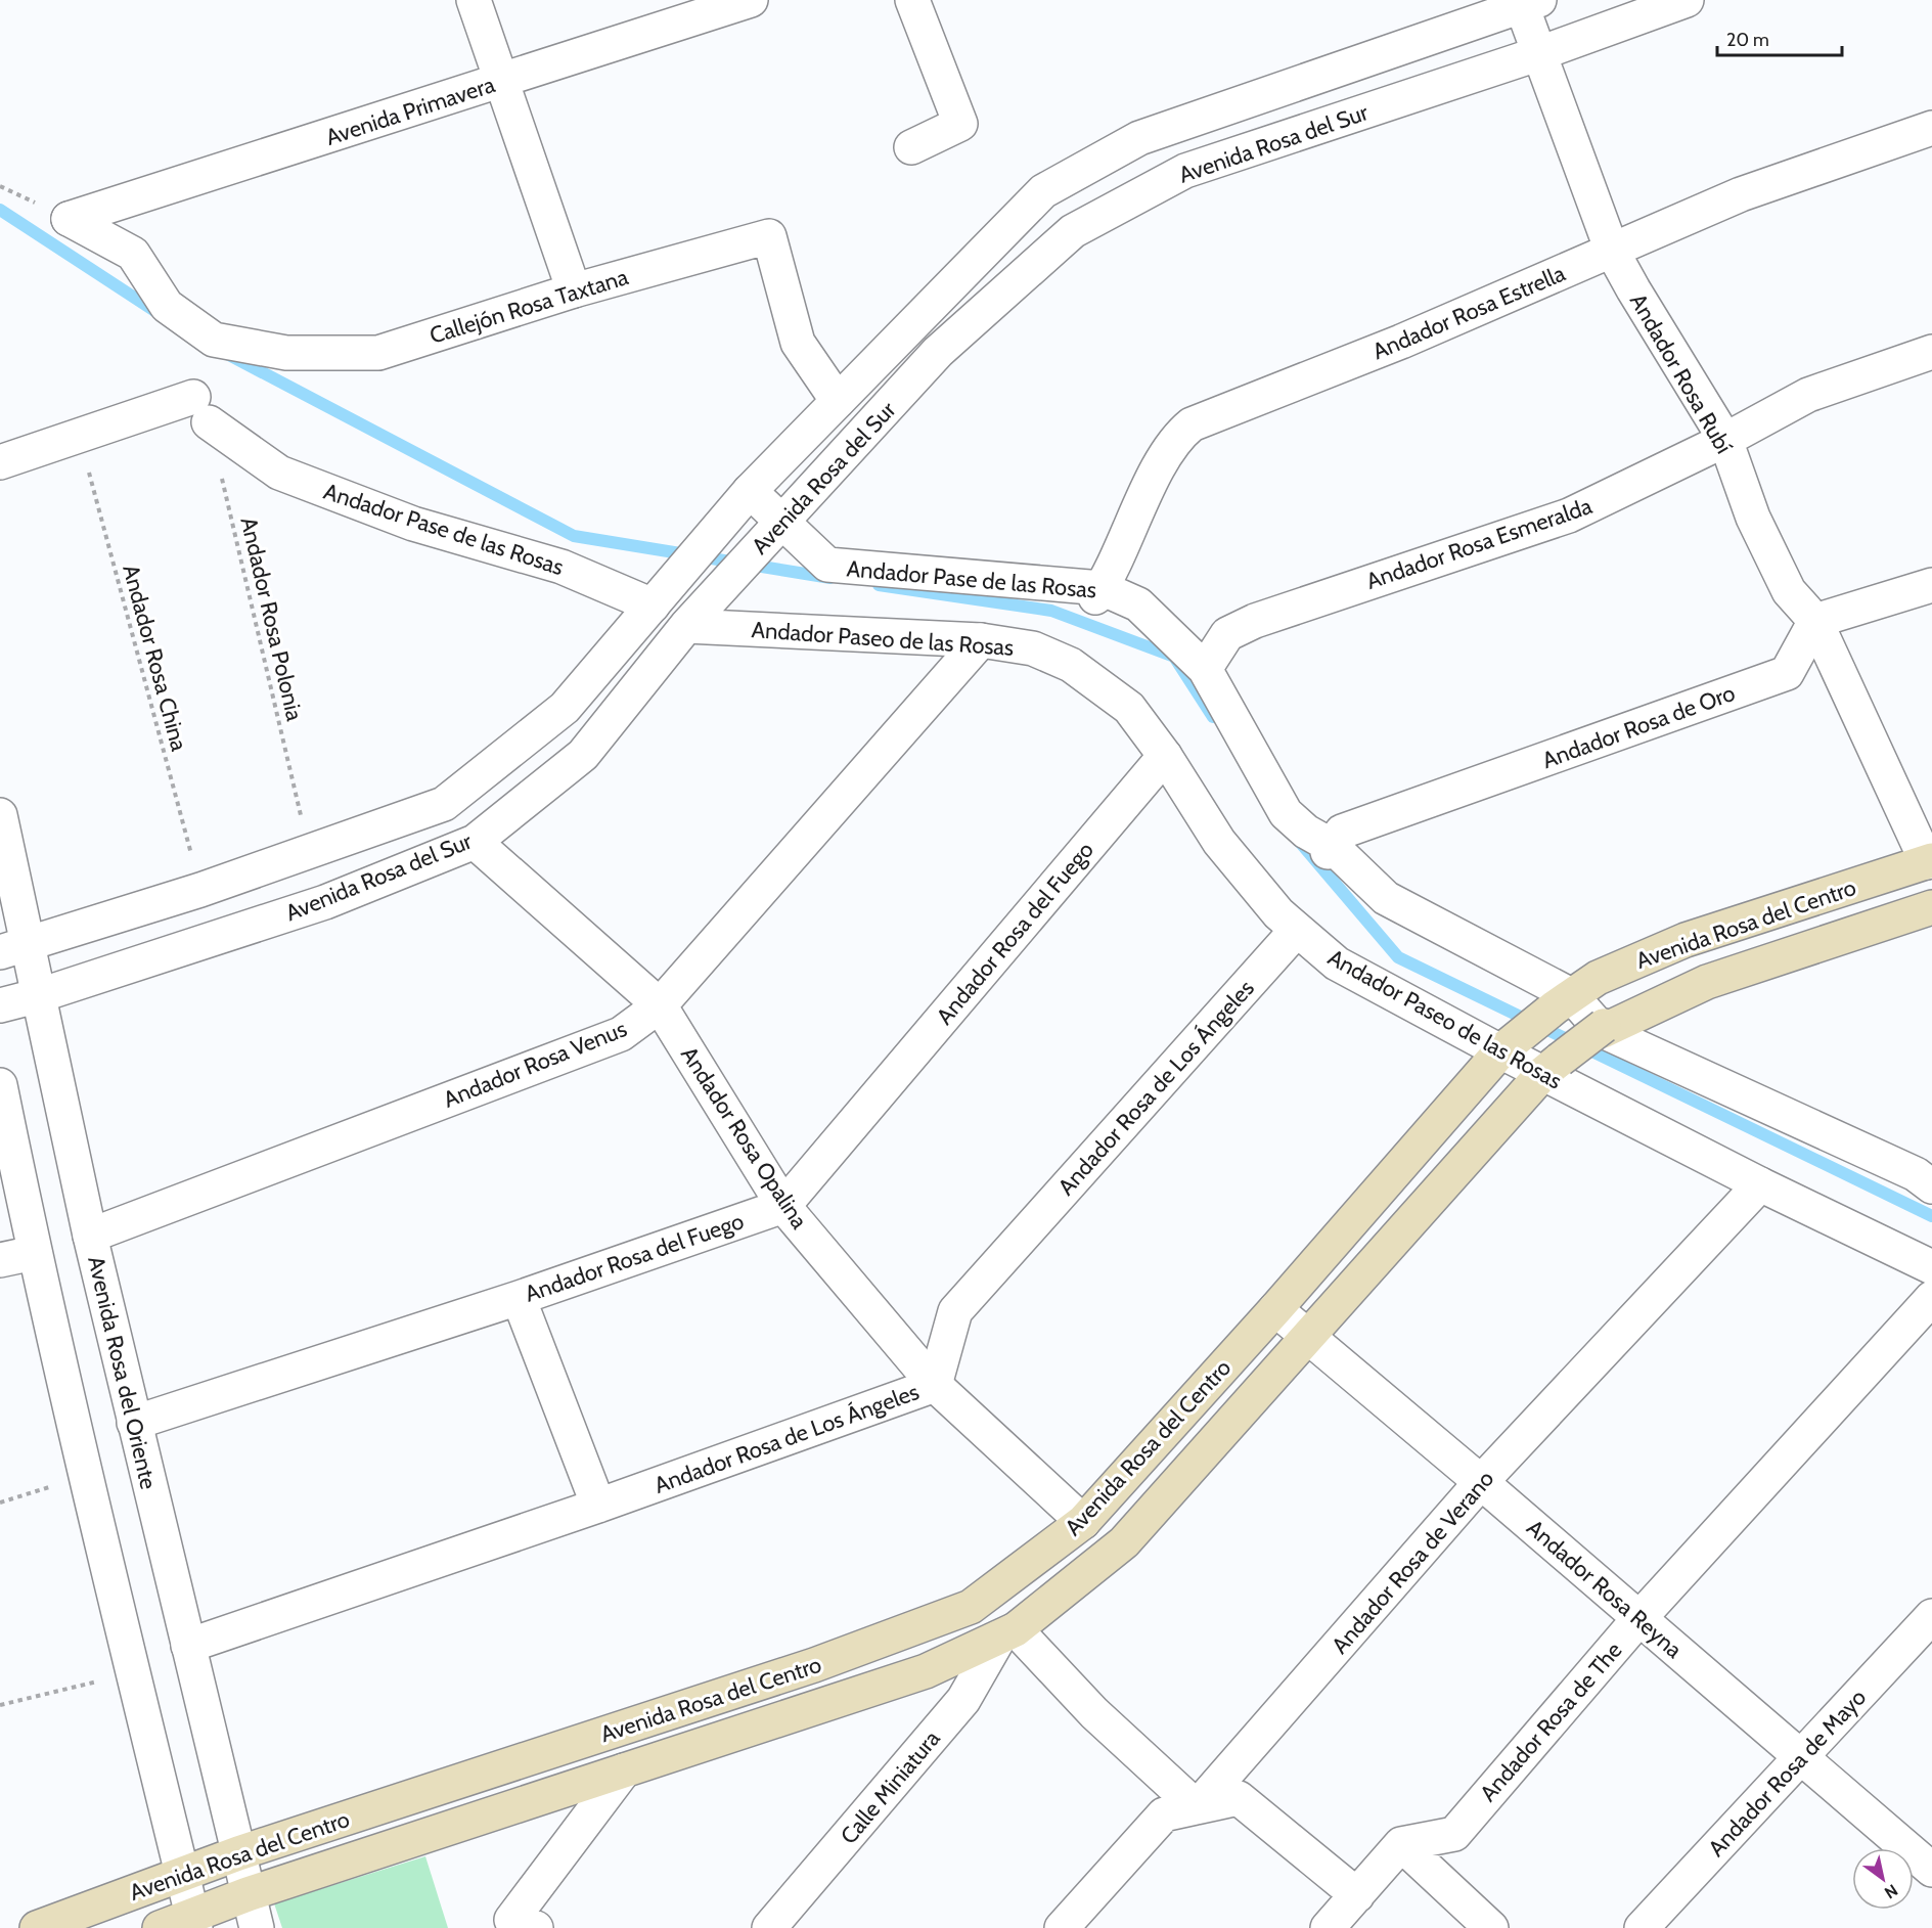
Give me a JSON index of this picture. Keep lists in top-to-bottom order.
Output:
{
  "streets": {
    "main road": ["Avenida Rosa del Centro"],
    "street": [
      "Avenida Primavera",
      "Avenida Rosa del Sur",
      "Callejón Rosa Taxtana",
      "Andador Rosa Estrella",
      "Andador Rosa Rubí",
      "Andador Pase de las Rosas",
      "Andador Rosa Esmeralda",
      "Andador Paseo de las Rosas",
      "Andador Rosa de Oro",
      "Andador Rosa del Fuego",
      "Andador Rosa Venus",
      "Andador Rosa de Los Ángeles",
      "Andador Rosa Opalina",
      "Avenida Rosa del Oriente",
      "Andador Rosa de Verano",
      "Andador Rosa Reyna",
      "Andador Rosa de The",
      "Andador Rosa de Mayo",
      "Calle Miniatura"
    ],
    "path": ["Andador Rosa Polonia", "Andador Rosa China"]
  },
  "crossings": [
    ["Avenida Primavera", "Callejón Rosa Taxtana"],
    ["Avenida Rosa del Sur", "Callejón Rosa Taxtana"],
    ["Avenida Rosa del Sur", "Andador Rosa Rubí"],
    ["Avenida Rosa del Sur", "Andador Pase de las Rosas"],
    ["Avenida Rosa del Sur", "Andador Rosa Polonia"],
    ["Avenida Rosa del Sur", "Andador Paseo de las Rosas"],
    ["Avenida Rosa del Sur", "Andador Rosa China"],
    ["Avenida Rosa del Sur", "Andador Rosa Opalina"],
    ["Avenida Rosa del Sur", "Avenida Rosa del Oriente"],
    ["Andador Rosa Estrella", "Andador Rosa Rubí"],
    ["Andador Rosa Estrella", "Andador Pase de las Rosas"],
    ["Andador Rosa Rubí", "Andador Rosa Esmeralda"],
    ["Andador Rosa Rubí", "Andador Rosa de Oro"],
    ["Andador Rosa Rubí", "Avenida Rosa del Centro"],
    ["Andador Pase de las Rosas", "Andador Rosa Esmeralda"],
    ["Andador Pase de las Rosas", "Andador Rosa Polonia"],
    ["Andador Pase de las Rosas", "Andador Rosa de Oro"],
    ["Andador Pase de las Rosas", "Avenida Rosa del Centro"],
    ["Andador Paseo de las Rosas", "Avenida Rosa del Centro"],
    ["Andador Paseo de las Rosas", "Andador Rosa del Fuego"],
    ["Andador Paseo de las Rosas", "Andador Rosa Venus"],
    ["Andador Paseo de las Rosas", "Andador Rosa de Los Ángeles"],
    ["Andador Paseo de las Rosas", "Andador Rosa de Verano"],
    ["Avenida Rosa del Centro", "Andador Rosa Opalina"],
    ["Avenida Rosa del Centro", "Avenida Rosa del Oriente"],
    ["Avenida Rosa del Centro", "Andador Rosa Reyna"],
    ["Avenida Rosa del Centro", "Calle Miniatura"],
    ["Andador Rosa del Fuego", "Andador Rosa Opalina"],
    ["Andador Rosa del Fuego", "Avenida Rosa del Oriente"],
    ["Andador Rosa Venus", "Andador Rosa Opalina"],
    ["Andador Rosa Venus", "Avenida Rosa del Oriente"],
    ["Andador Rosa de Los Ángeles", "Andador Rosa Opalina"],
    ["Andador Rosa de Los Ángeles", "Avenida Rosa del Oriente"],
    ["Andador Rosa de Verano", "Andador Rosa Reyna"],
    ["Andador Rosa Reyna", "Andador Rosa de The"],
    ["Andador Rosa Reyna", "Andador Rosa de Mayo"]
  ],
  "scale_bar": "20 m",
  "north": "bottom right"
}
